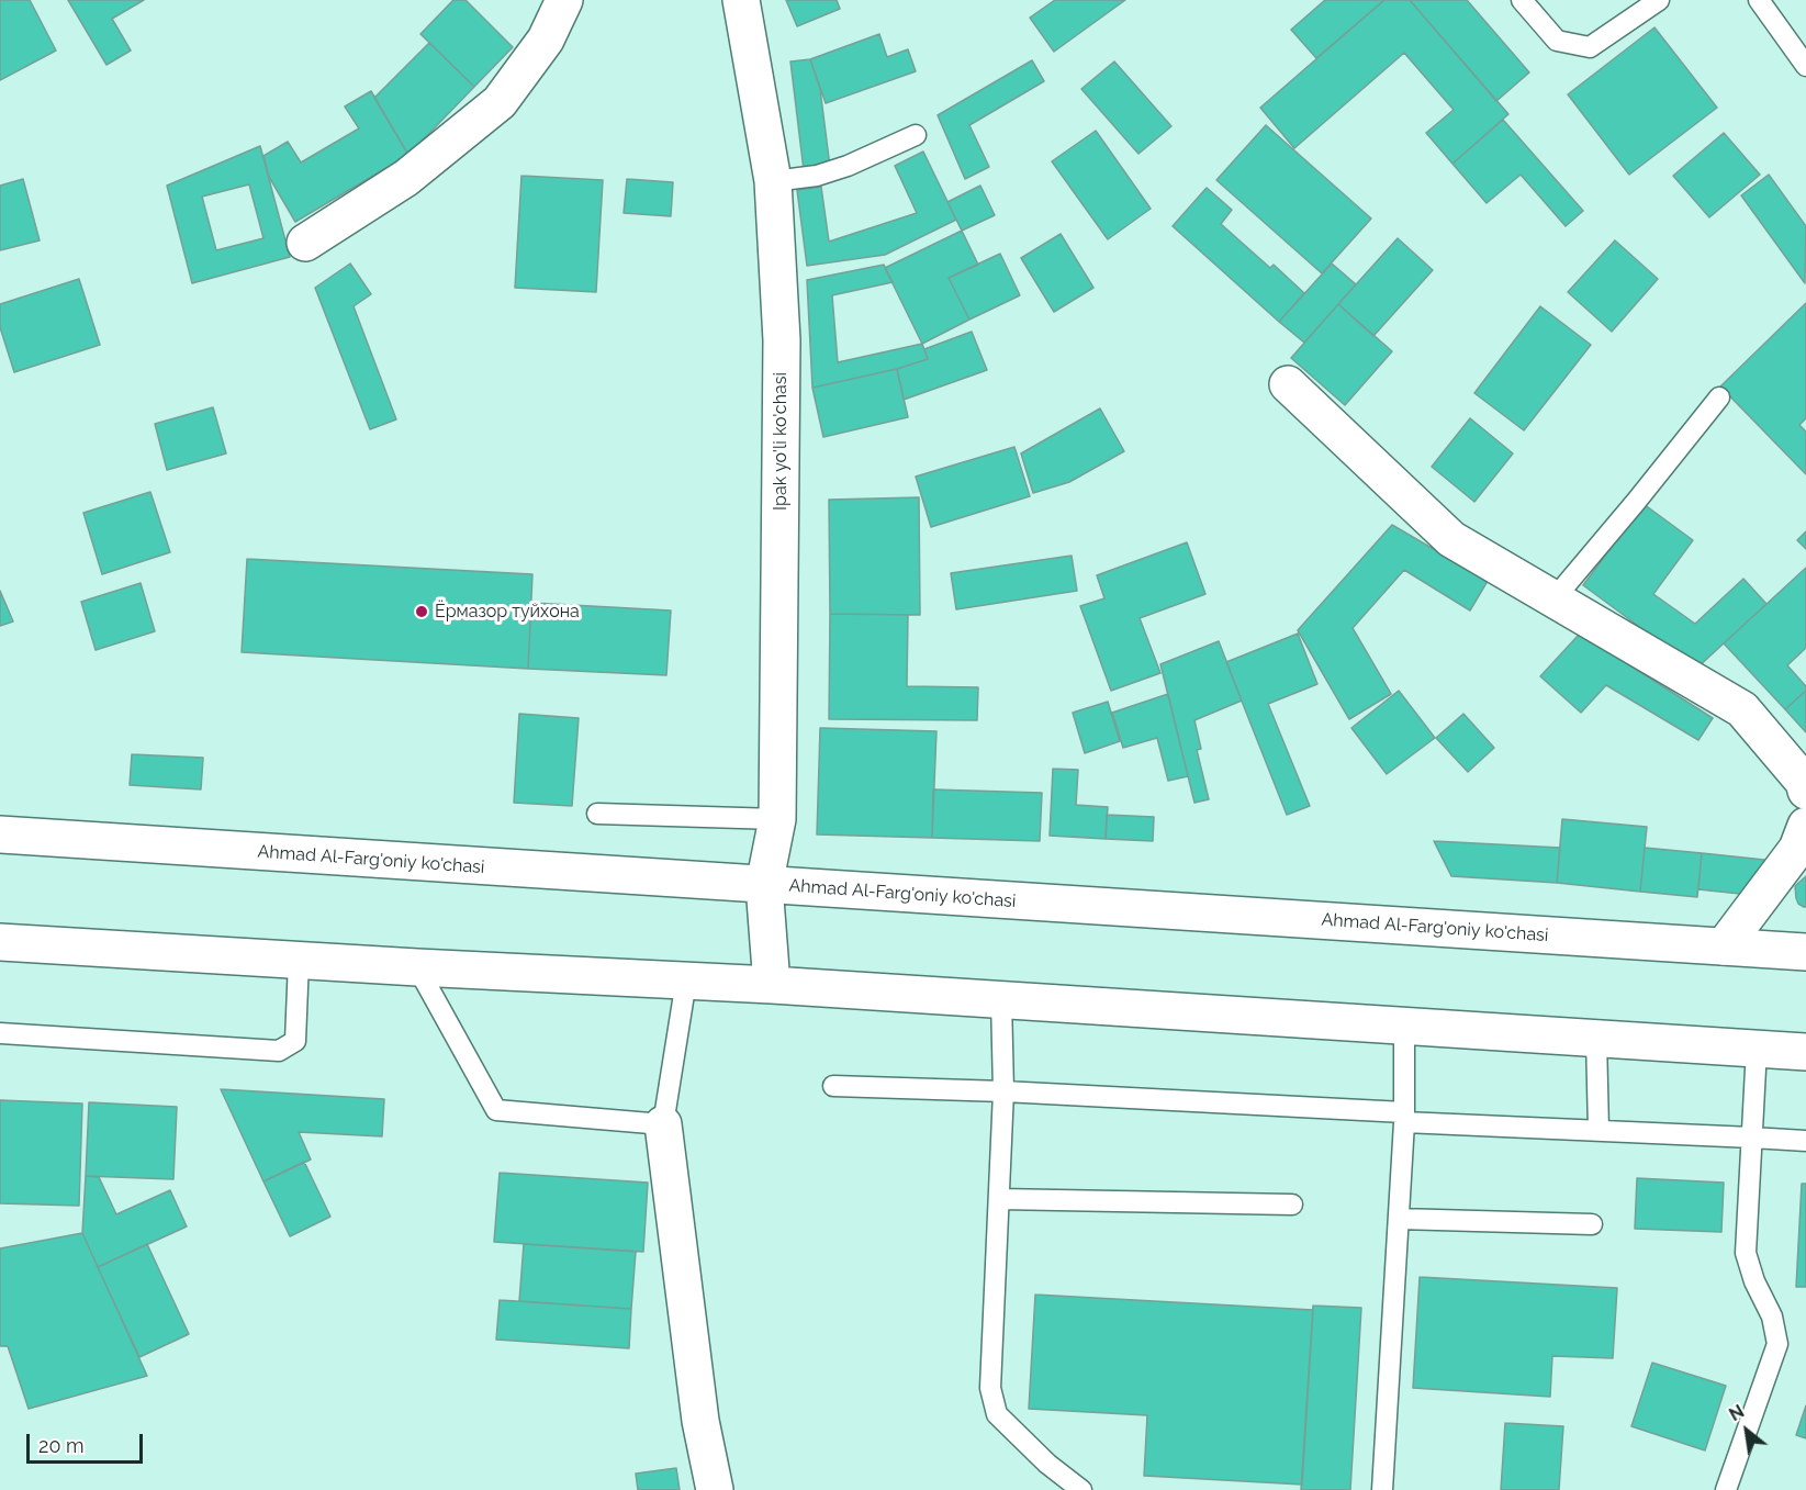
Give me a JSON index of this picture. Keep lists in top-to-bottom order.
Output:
{
  "streets": {
    "main road": ["Ipak yo'li ko'chasi", "Ahmad Al-Farg'oniy ko'chasi"]
  },
  "crossings": [
    ["Ipak yo'li ko'chasi", "Ahmad Al-Farg'oniy ko'chasi"]
  ],
  "places": ["Ёрмазор туйхона"],
  "scale_bar": "20 m",
  "north": "top left"
}
